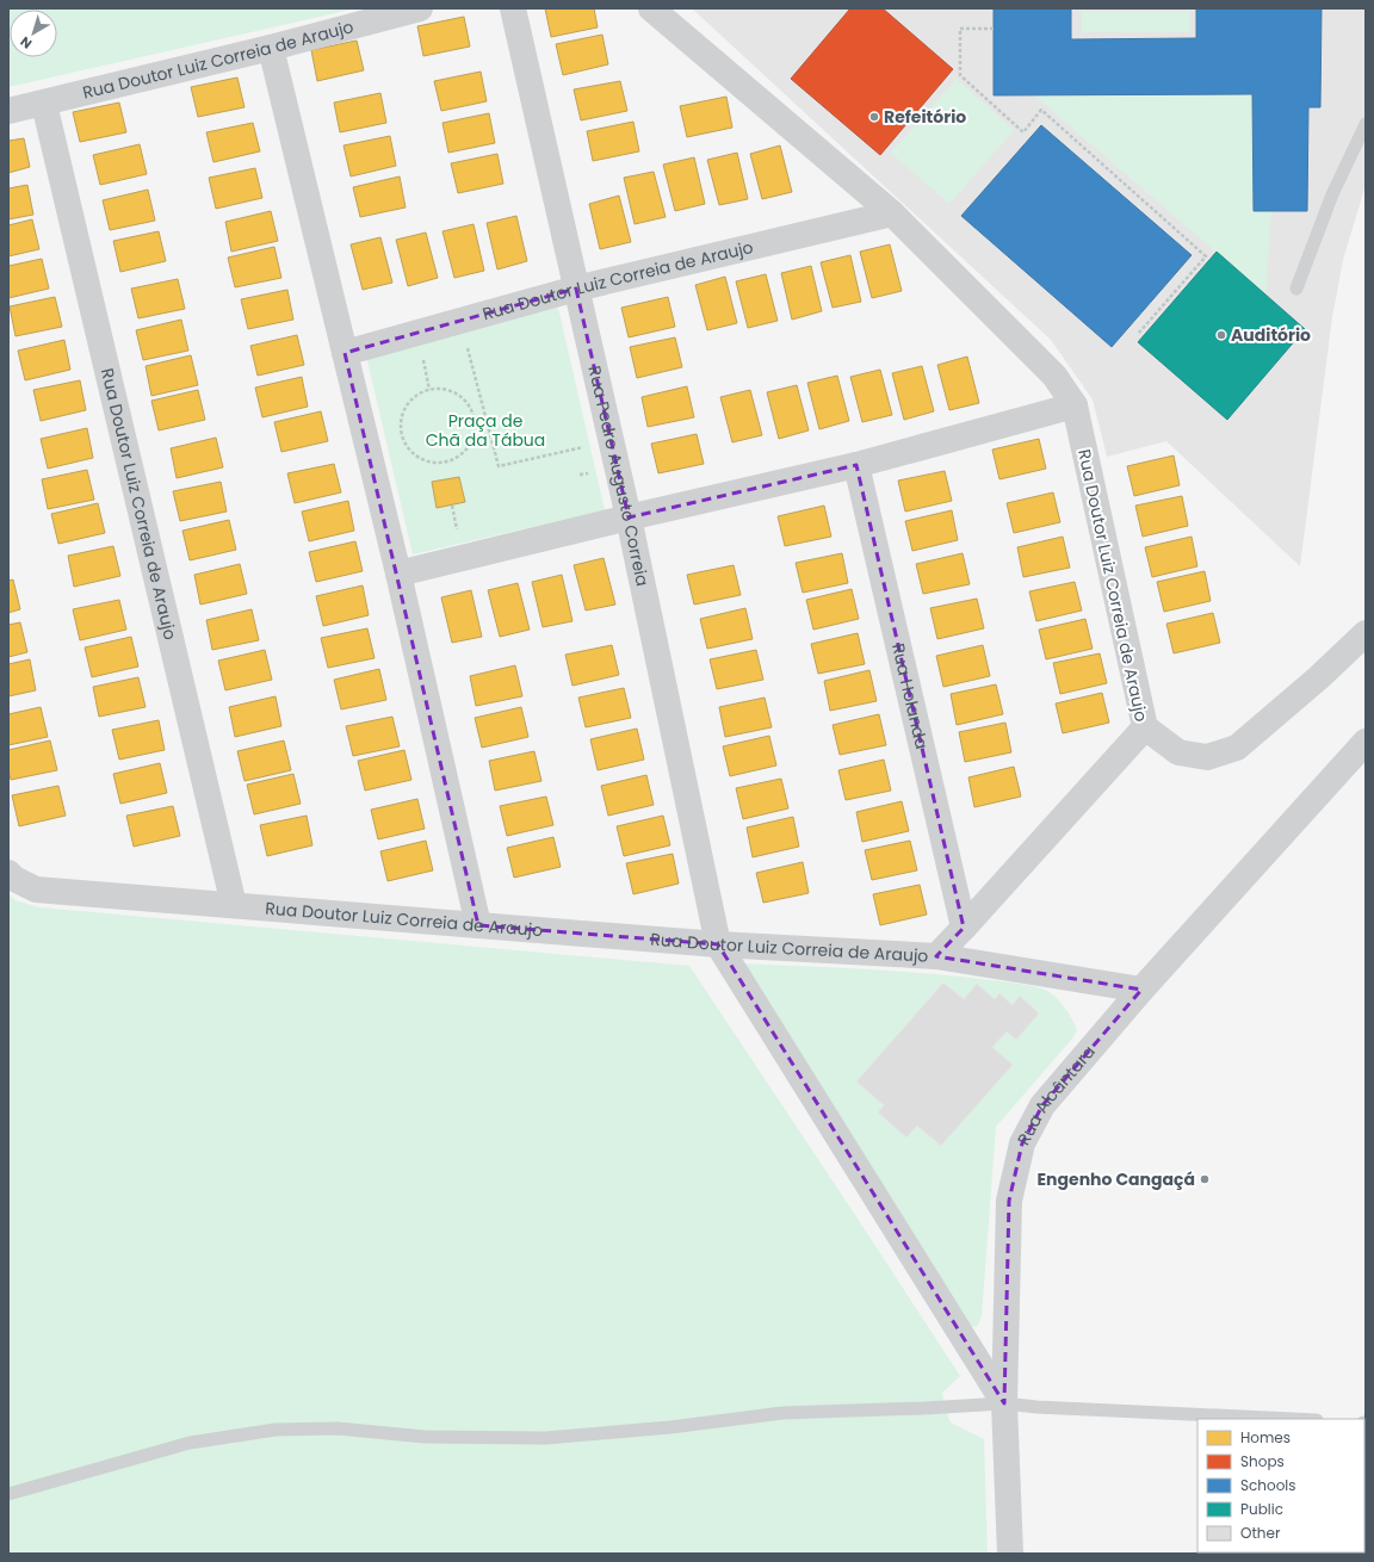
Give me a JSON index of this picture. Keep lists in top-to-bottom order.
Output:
{
  "streets": {
    "street": [
      "Rua Doutor Luiz Correia de Araujo",
      "Rua Pedro Augusto Correia",
      "Rua Holanda",
      "Rua Alcântara"
    ]
  },
  "crossings": [
    ["Rua Doutor Luiz Correia de Araujo", "Rua Pedro Augusto Correia"],
    ["Rua Doutor Luiz Correia de Araujo", "Rua Holanda"]
  ],
  "parks": ["Praça de Chã da Tábua"],
  "places": ["Refeitório", "Auditório", "Engenho Cangaçá"],
  "legend": [
    "Homes",
    "Shops",
    "Schools",
    "Public",
    "Other"
  ],
  "north": "bottom left"
}
